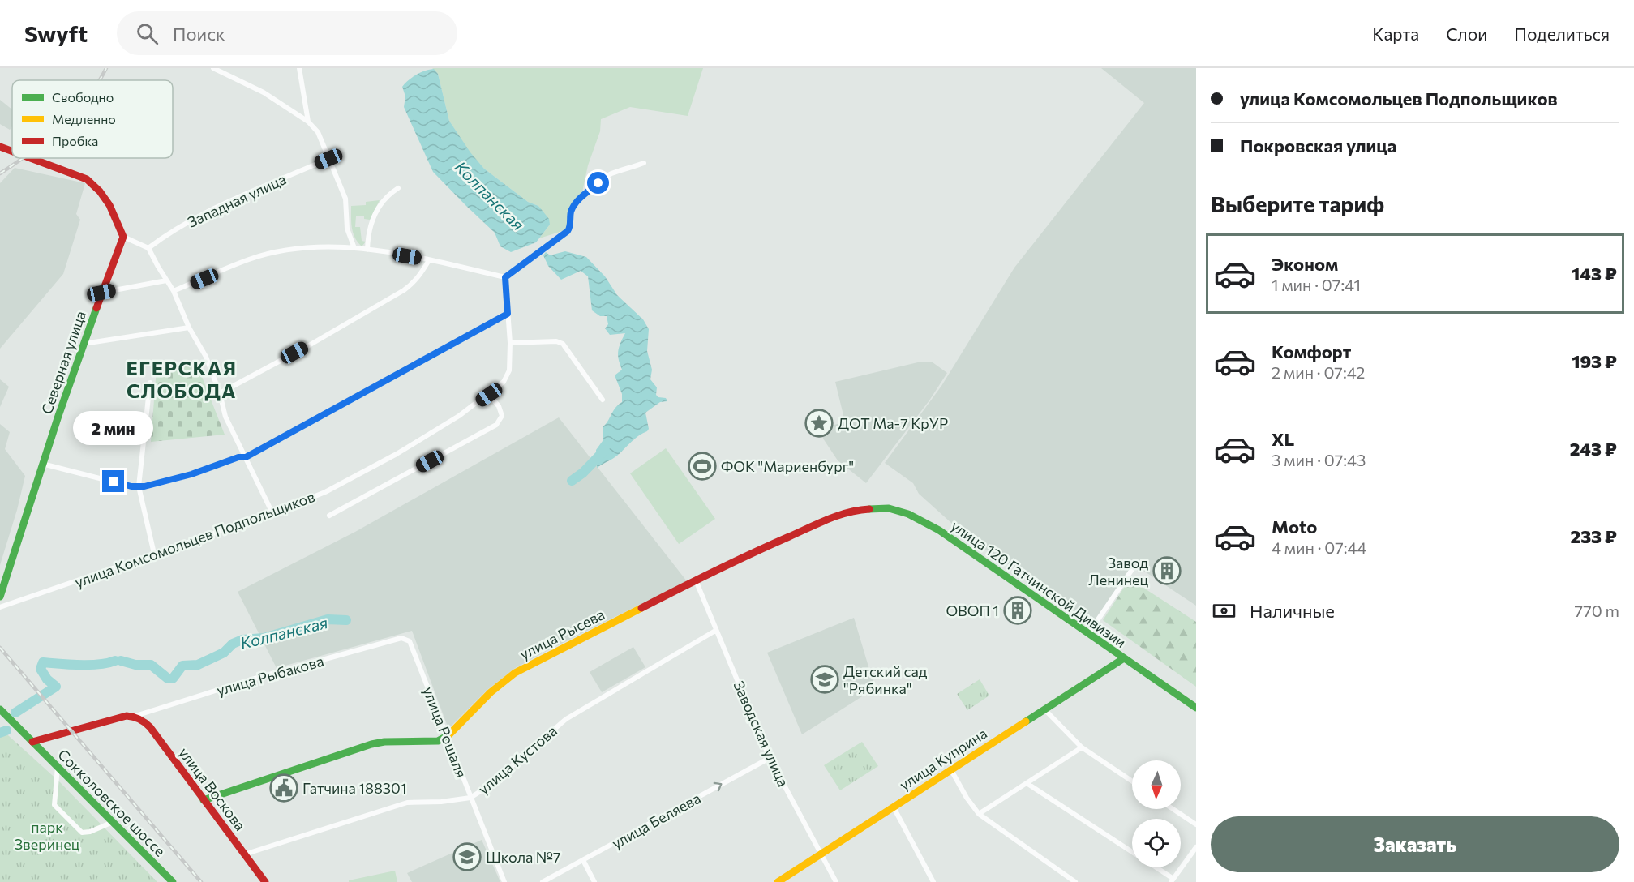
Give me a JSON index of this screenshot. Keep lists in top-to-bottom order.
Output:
{
  "streets": {
    "main road": [
      "Северная улица",
      "улица 120 Гатчинской Дивизии",
      "улица Рысева",
      "улица Куприна",
      "улица Воскова",
      "Сокколовское шоссе"
    ],
    "street": [
      "Западная улица",
      "улица Комсомольцев Подпольщиков",
      "улица Рыбакова",
      "улица Рошаля",
      "Заводская улица",
      "улица Кустова",
      "улица Беляева"
    ]
  },
  "crossings": [
    ["улица 120 Гатчинской Дивизии", "улица Рысева"],
    ["улица 120 Гатчинской Дивизии", "улица Куприна"],
    ["улица Рысева", "улица Рошаля"],
    ["улица Рысева", "Заводская улица"],
    ["улица Рыбакова", "улица Рошаля"],
    ["улица Рыбакова", "улица Воскова"],
    ["улица Рошаля", "улица Кустова"],
    ["Заводская улица", "улица Куприна"],
    ["Заводская улица", "улица Кустова"],
    ["Заводская улица", "улица Беляева"],
    ["улица Кустова", "улица Воскова"]
  ],
  "one_way": ["улица Беляева"],
  "districts": ["ЕГЕРСКАЯ СЛОБОДА"],
  "water": ["Колпанская"],
  "parks": ["парк Зверинец"],
  "places": {
    "place": ["ДОТ Ма-7 КрУР"],
    "sports": ["ФОК \"Мариенбург\""],
    "building": ["Завод Ленинец", "ОВОП 1"],
    "school or university": ["Детский сад \"Рябинка\"", "Школа №7"],
    "public building": ["Гатчина 188301"]
  },
  "legend": ["Свободно", "Медленно", "Пробка"],
  "north": "bottom",
  "page": {
    "header": "Swyft",
    "search": "Поиск",
    "nav": ["Карта", "Слои", "Поделиться"],
    "banner": ["улица Комсомольцев Подпольщиков", "Покровская улица"],
    "heading": "Выберите тариф",
    "list": [
      {
        "name": "Эконом",
        "note": "1 мин · 07:41",
        "value": "143 ₽"
      },
      {
        "name": "Комфорт",
        "note": "2 мин · 07:42",
        "value": "193 ₽"
      },
      {
        "name": "XL",
        "note": "3 мин · 07:43",
        "value": "243 ₽"
      },
      {
        "name": "Moto",
        "note": "4 мин · 07:44",
        "value": "233 ₽"
      }
    ],
    "bubble": "2 мин",
    "pay": ["Наличные", "770 m"],
    "buttons": "Заказать"
  }
}
